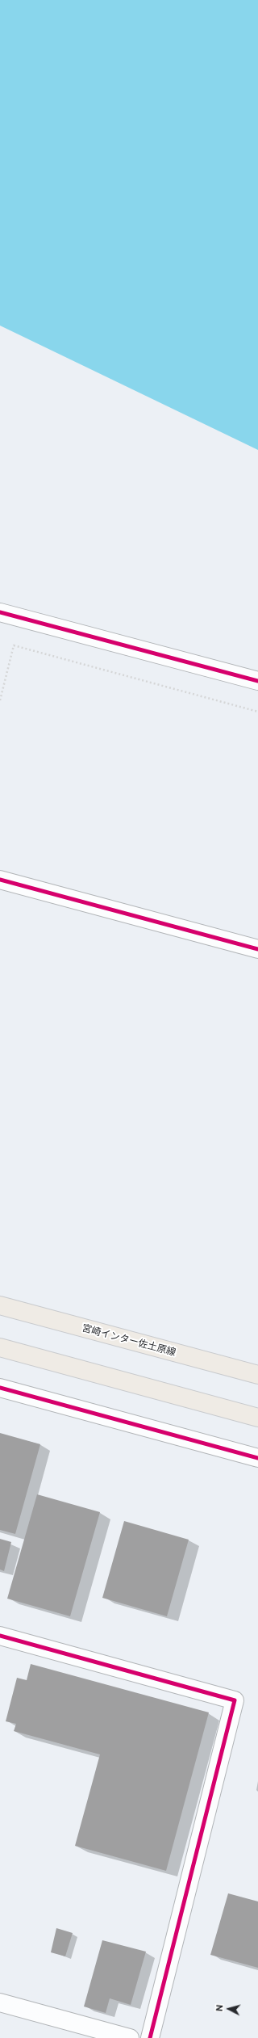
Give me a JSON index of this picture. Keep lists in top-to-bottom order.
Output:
{
  "streets": {
    "main road": ["宮崎インター佐土原線"]
  },
  "north": "left"
}
